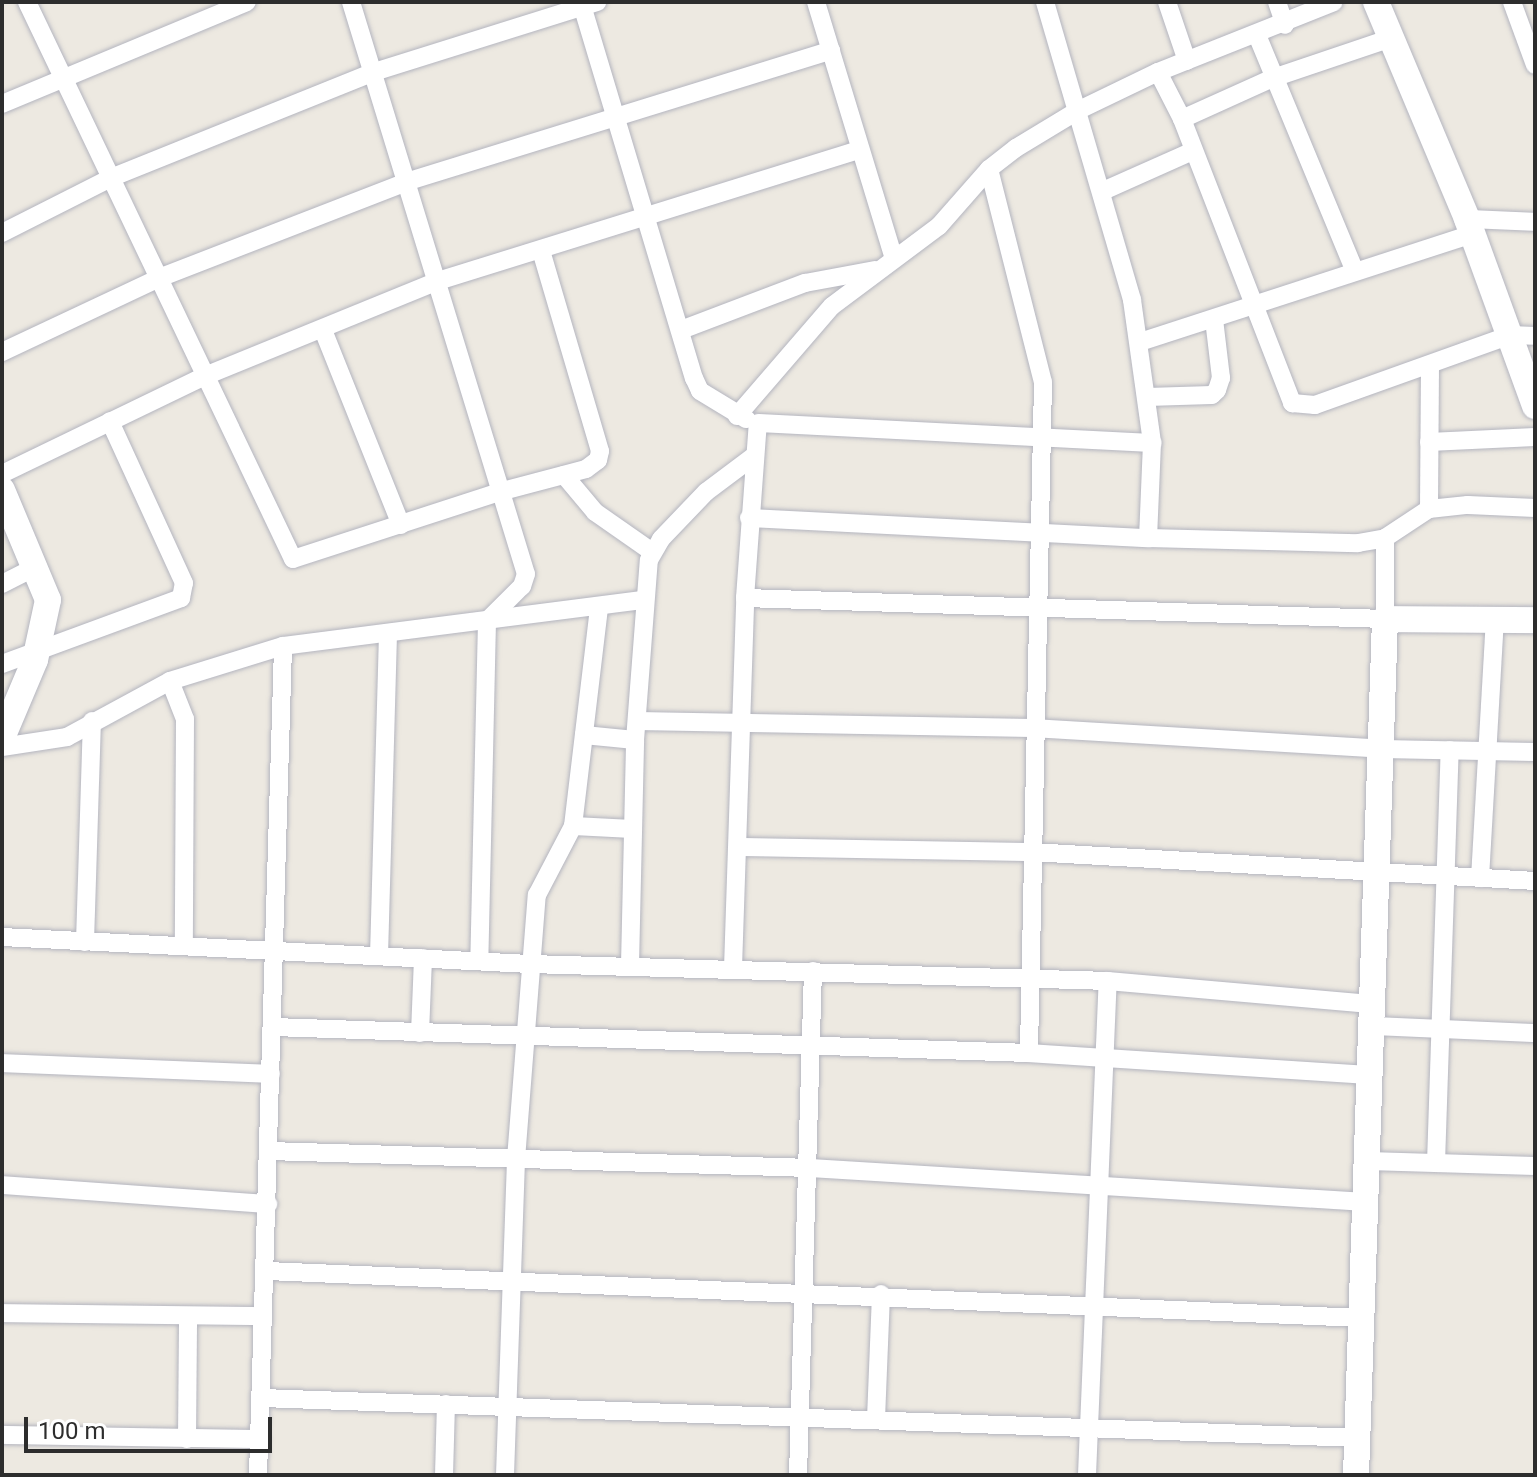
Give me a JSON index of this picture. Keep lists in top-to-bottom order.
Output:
{
  "scale_bar": "100 m"
}
